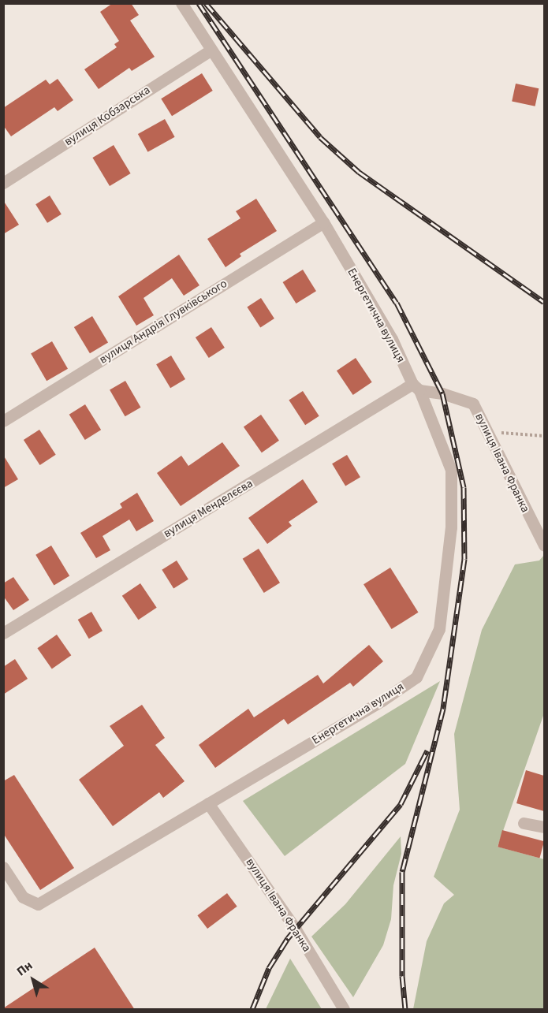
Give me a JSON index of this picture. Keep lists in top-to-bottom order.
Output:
{
  "streets": {
    "street": [
      "вулиця Кобзарська",
      "Енергетична вулиця",
      "вулиця Андрія Глувківського",
      "вулиця Івана Франка",
      "вулиця Менделєєва"
    ]
  },
  "crossings": [
    ["вулиця Кобзарська", "Енергетична вулиця"],
    ["Енергетична вулиця", "вулиця Андрія Глувківського"],
    ["Енергетична вулиця", "вулиця Івана Франка"],
    ["Енергетична вулиця", "вулиця Менделєєва"],
    ["вулиця Івана Франка", "вулиця Менделєєва"]
  ],
  "north": "top left"
}
